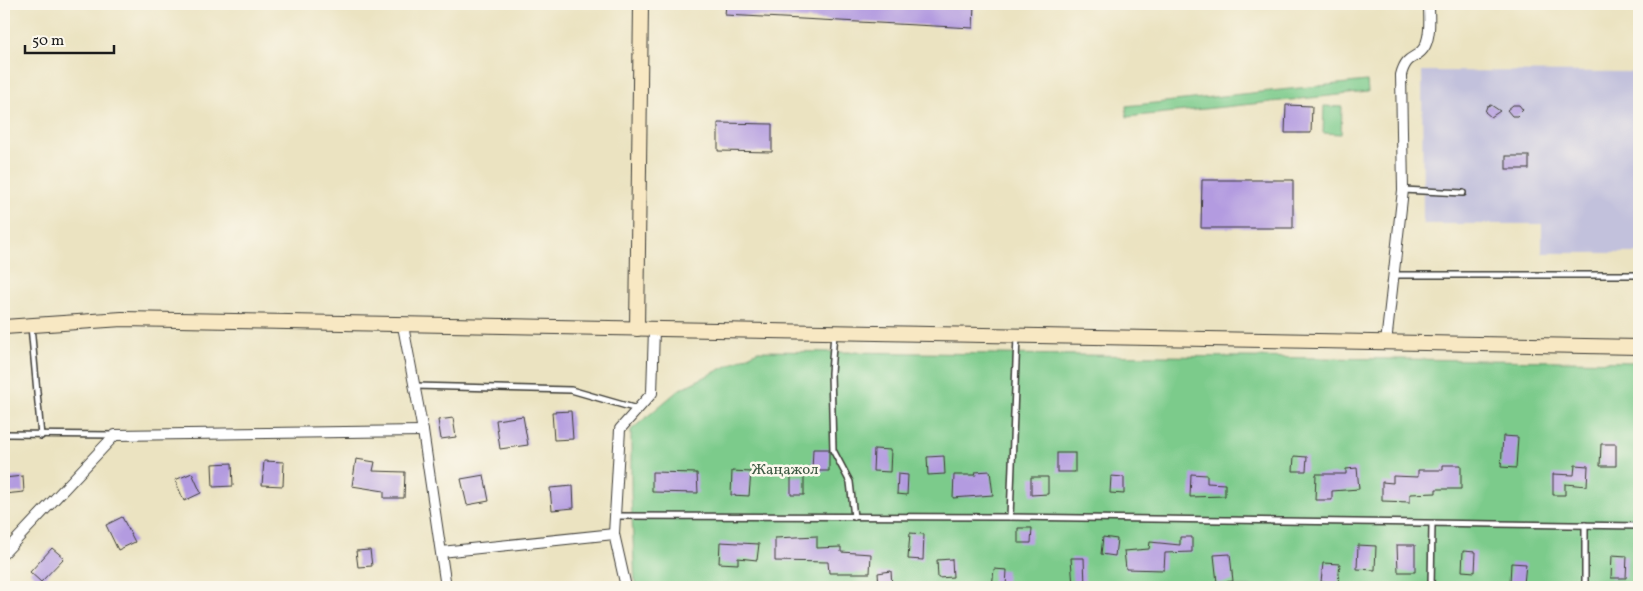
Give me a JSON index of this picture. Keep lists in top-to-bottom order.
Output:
{
  "parks": ["Жаңажол"],
  "scale_bar": "50 m"
}
